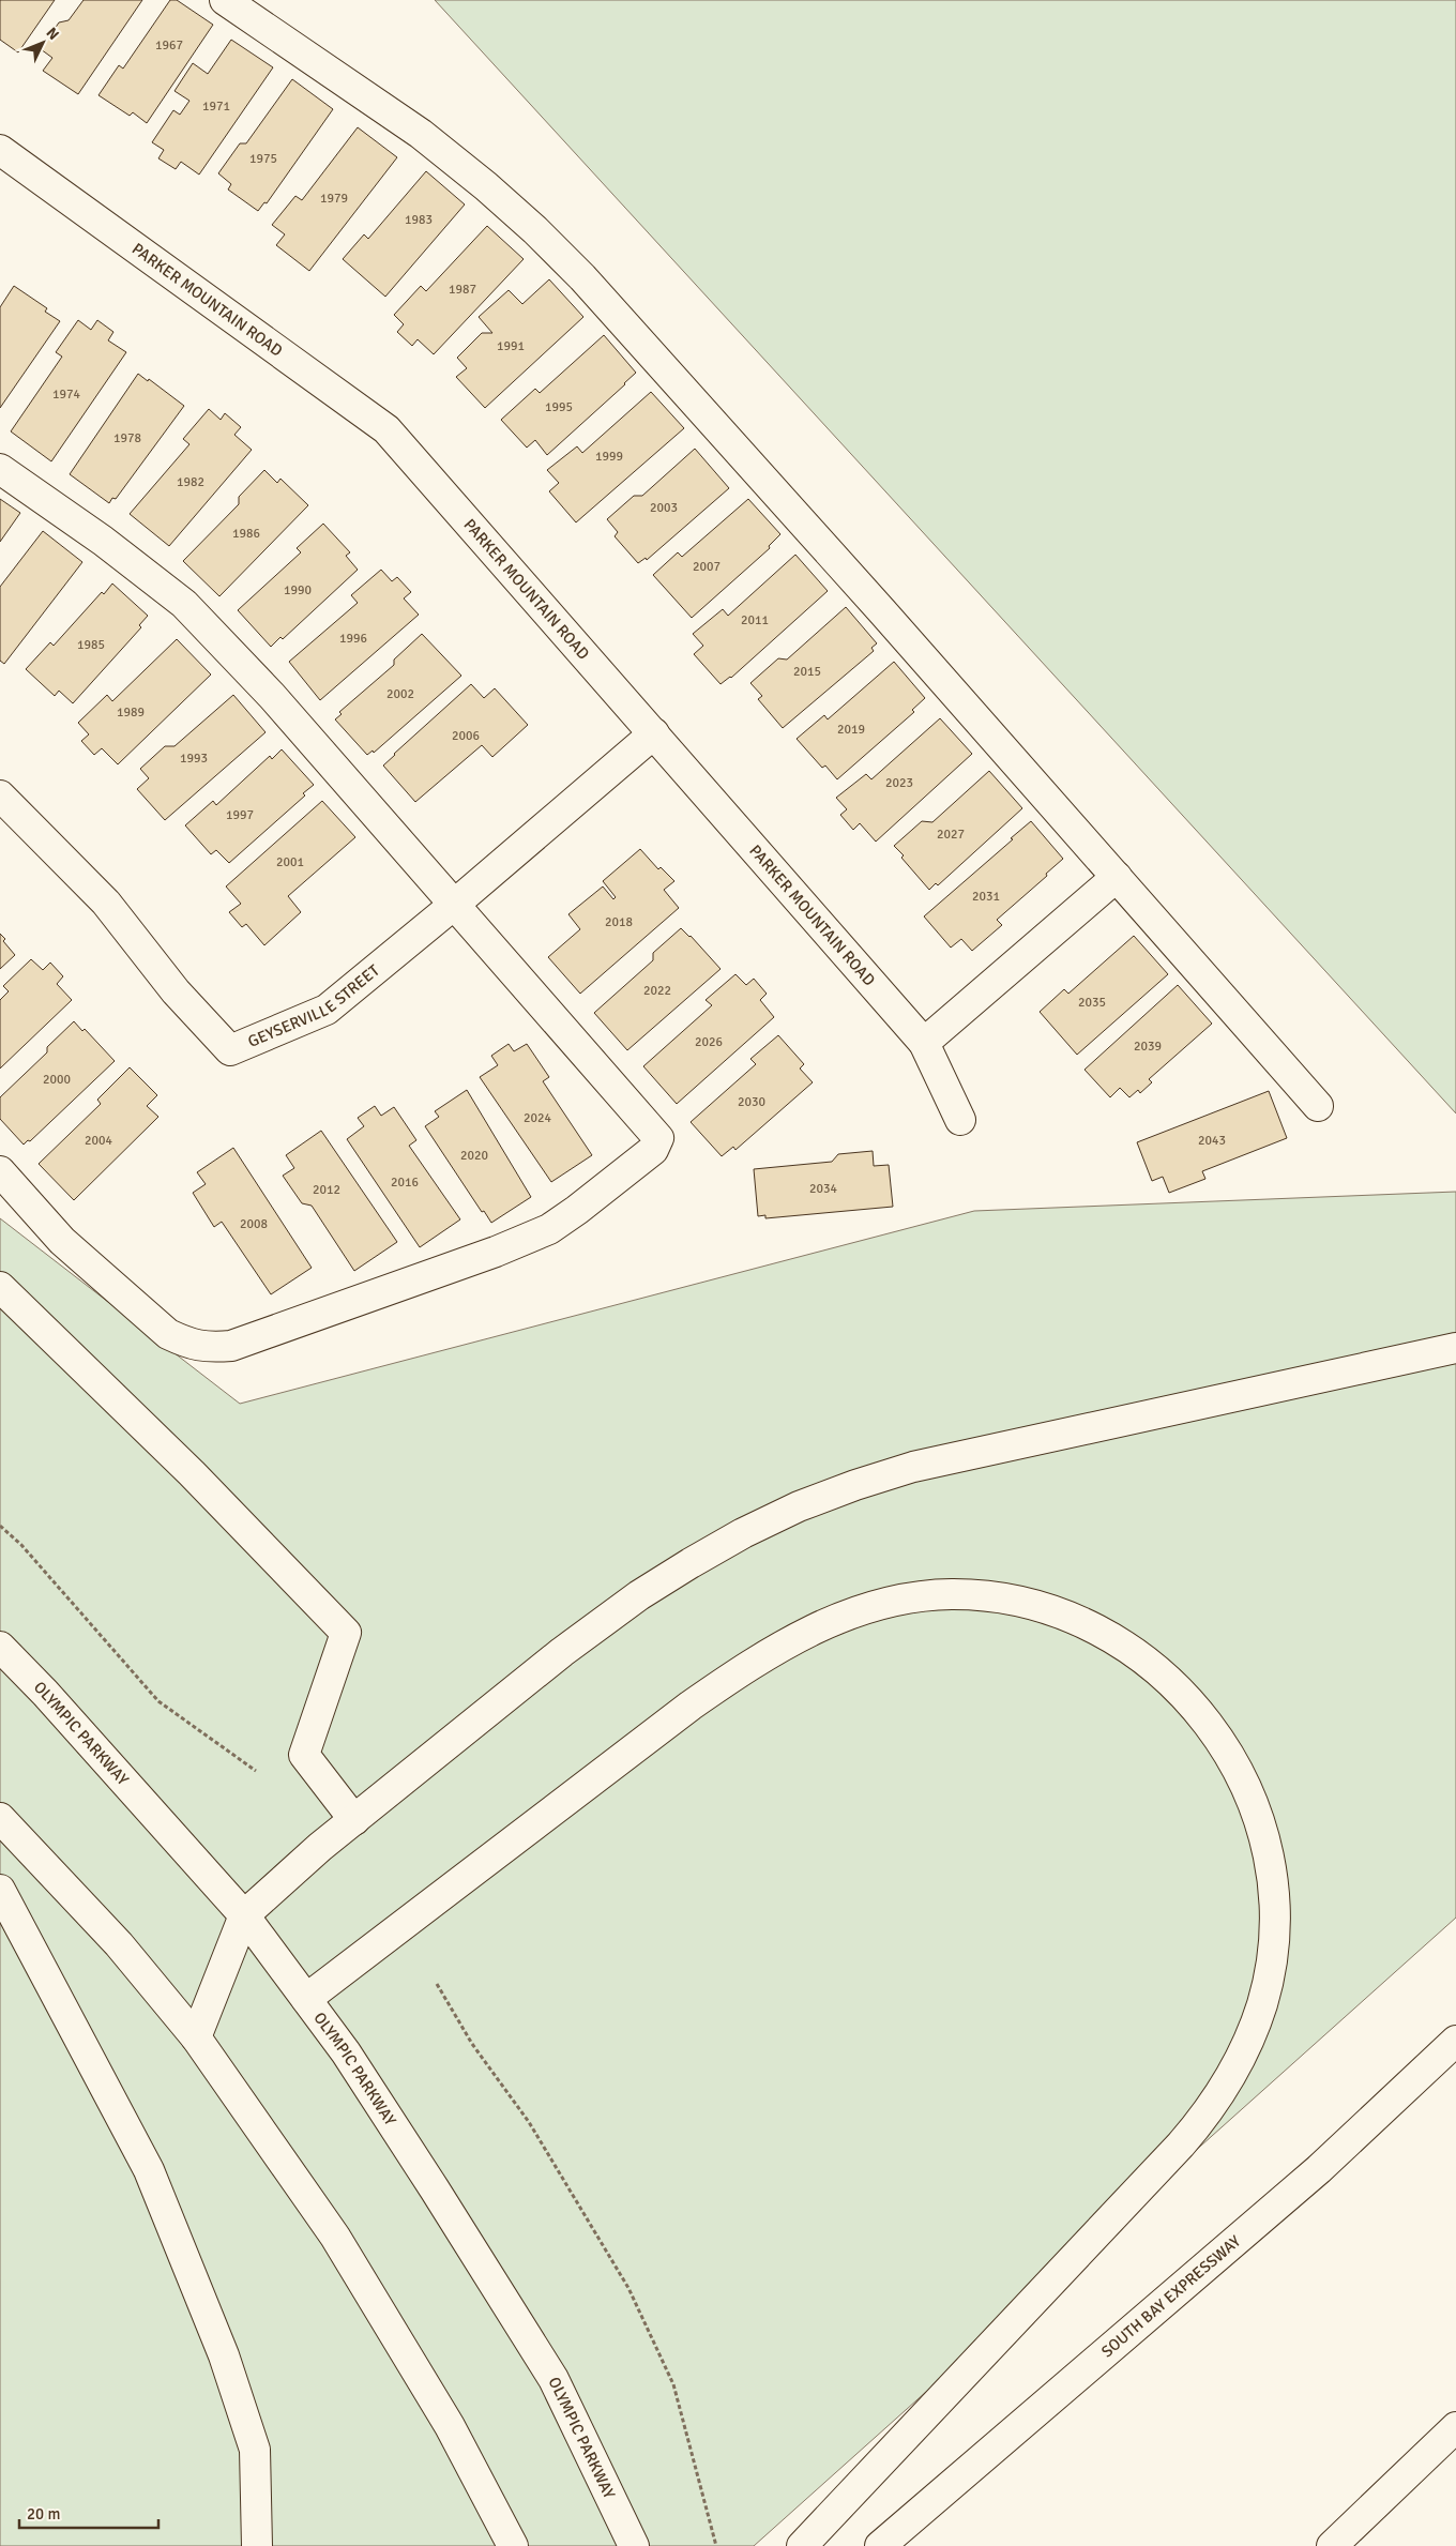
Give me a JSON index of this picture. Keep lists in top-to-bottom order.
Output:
{
  "streets": {
    "main road": [
      "PARKER MOUNTAIN ROAD",
      "GEYSERVILLE STREET",
      "OLYMPIC PARKWAY",
      "SOUTH BAY EXPRESSWAY"
    ]
  },
  "crossings": [
    ["PARKER MOUNTAIN ROAD", "GEYSERVILLE STREET"]
  ],
  "house_numbers": [
    "1967",
    "1971",
    "1975",
    "1979",
    "1983",
    "1987",
    "1991",
    "1974",
    "1995",
    "1978",
    "1999",
    "1982",
    "2003",
    "1986",
    "2007",
    "1990",
    "2011",
    "1996",
    "1985",
    "2015",
    "2002",
    "1989",
    "2019",
    "2006",
    "1993",
    "2023",
    "1997",
    "2027",
    "2001",
    "2031",
    "2018",
    "2022",
    "2035",
    "2026",
    "2039",
    "2000",
    "2030",
    "2024",
    "2004",
    "2043",
    "2020",
    "2016",
    "2034",
    "2012",
    "2008"
  ],
  "scale_bar": "20 m",
  "north": "top right"
}
